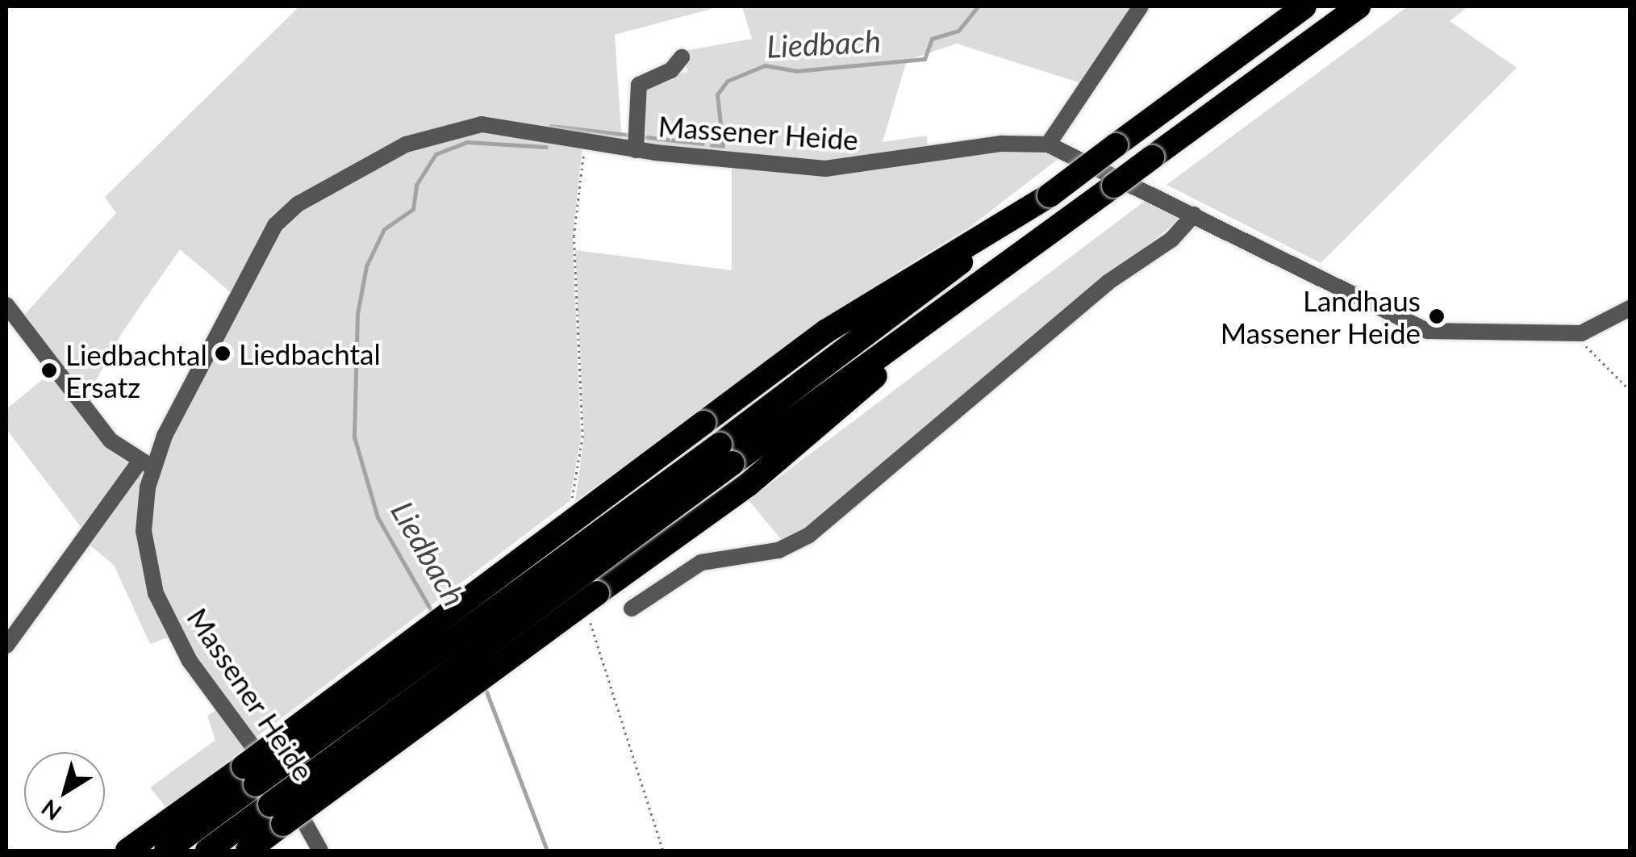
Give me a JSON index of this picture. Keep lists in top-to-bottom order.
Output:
{
  "streets": {
    "street": ["Massener Heide"]
  },
  "water": ["Liedbach"],
  "places": ["Landhaus Massener Heide", "Liedbachtal", "Liedbachtal Ersatz"],
  "north": "bottom left"
}
